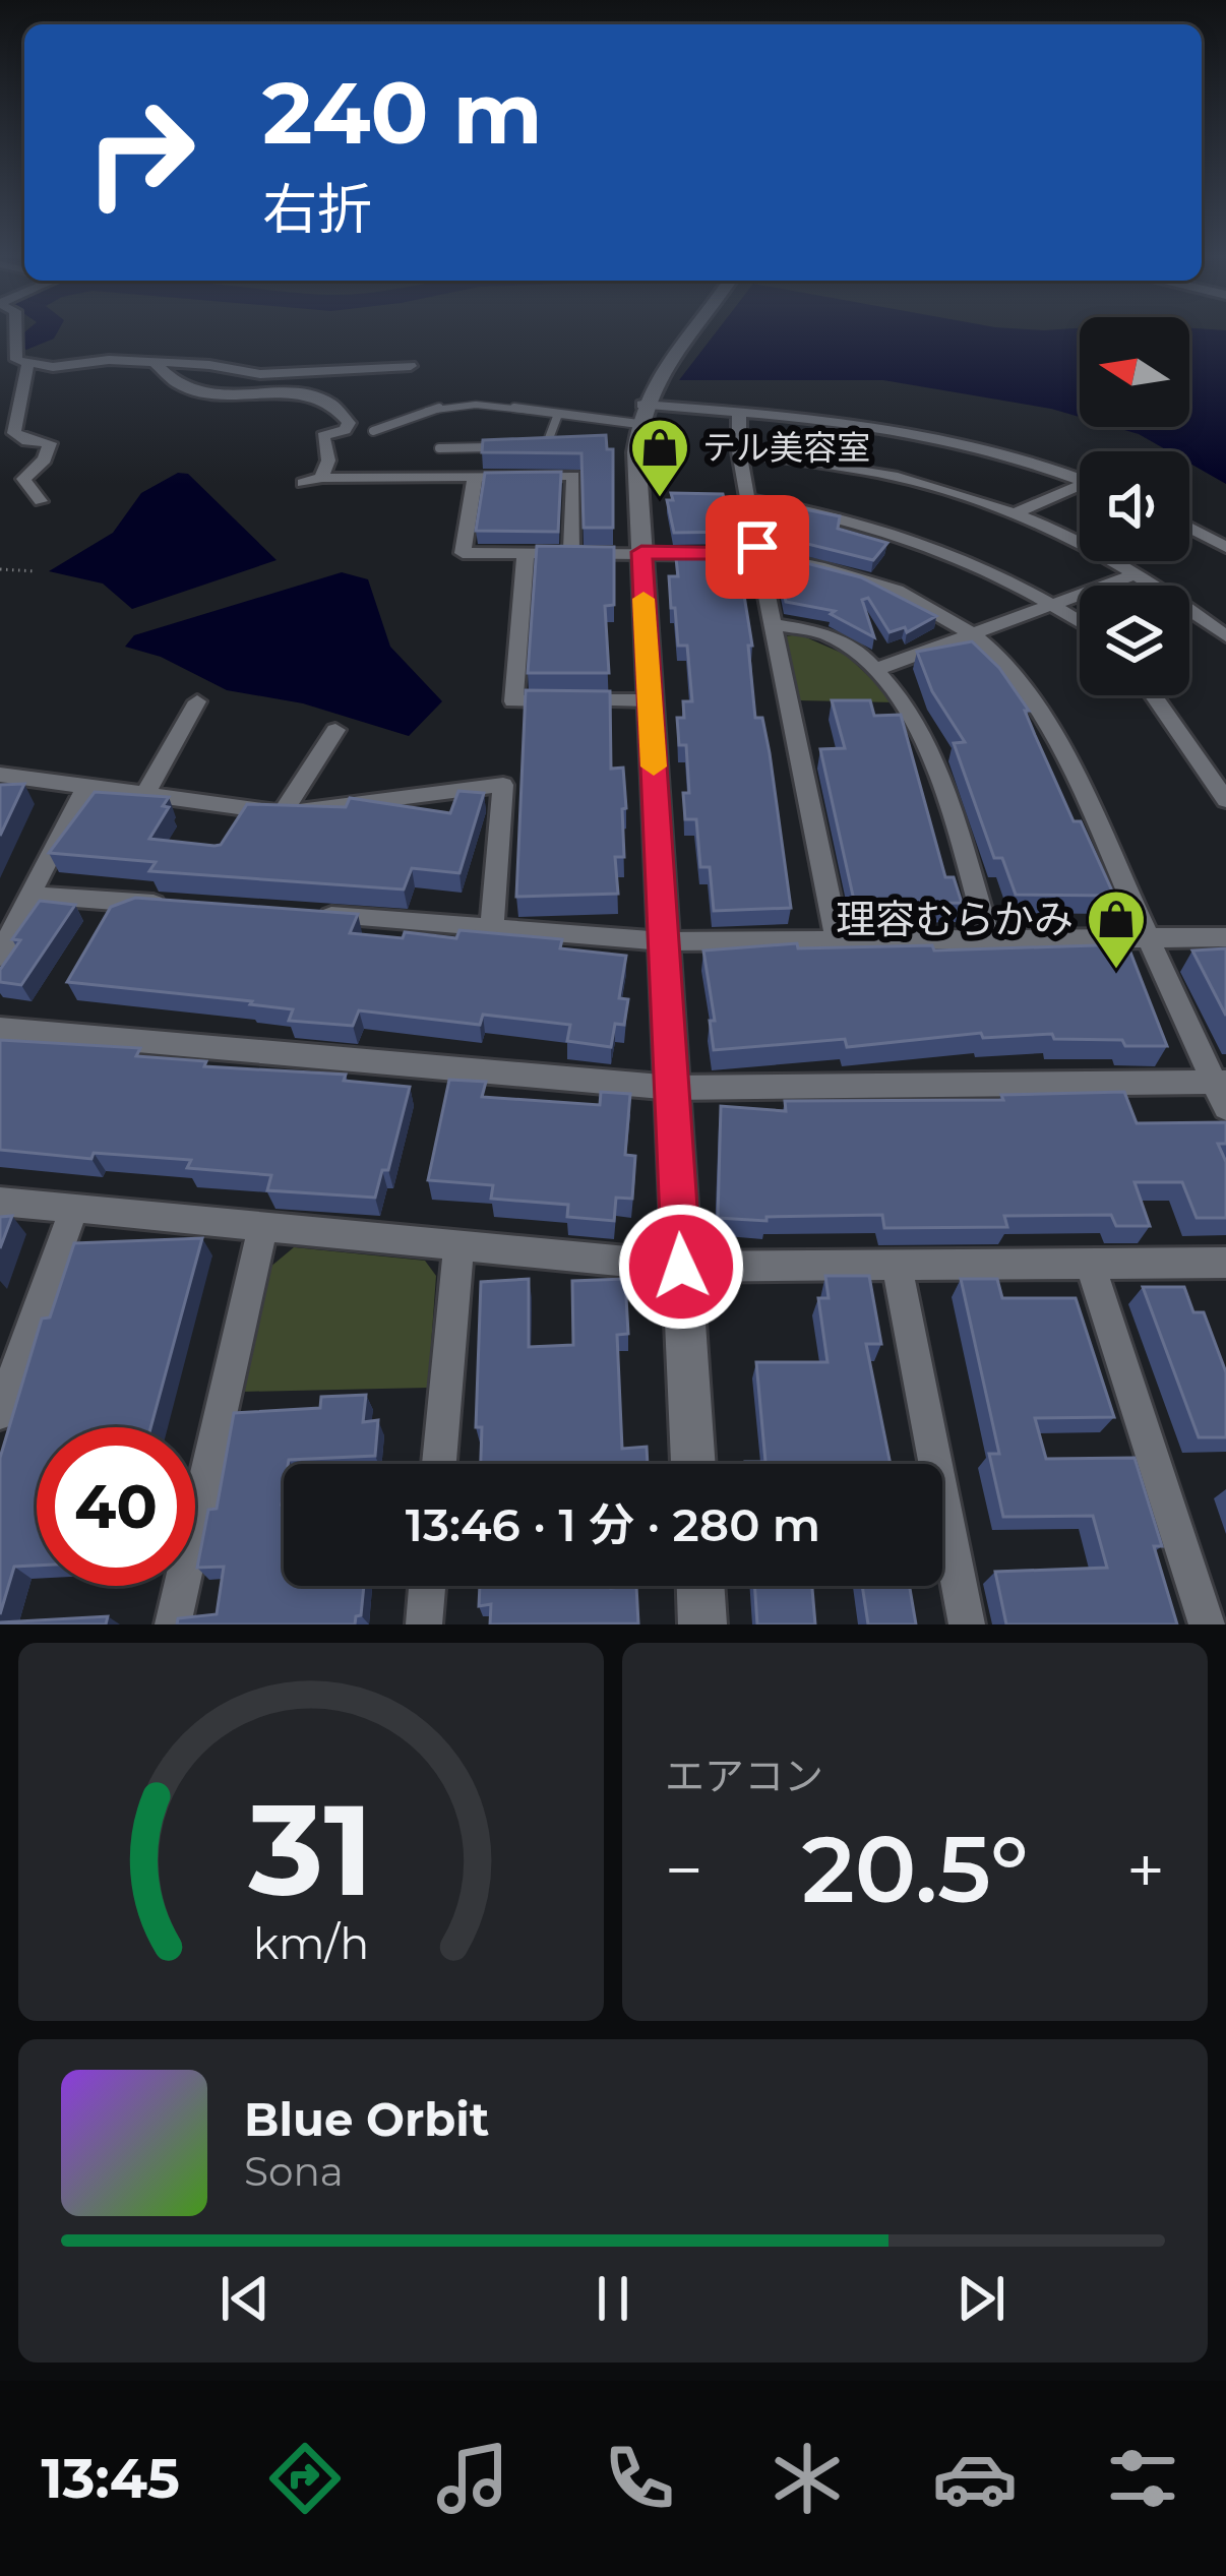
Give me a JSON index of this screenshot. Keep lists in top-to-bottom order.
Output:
{
  "places": {
    "shop": ["テル美容室", "理容むらかみ"]
  },
  "north": "left",
  "page": {
    "turn": ["240 m", "右折"],
    "limit": "40",
    "trip": "13:46 · 1 分 · 280 m",
    "tile": "エアコン",
    "heat": ["−", "20.5°", "+"],
    "song": ["Blue Orbit", "Sona"],
    "tabs": "13:45",
    "gauge": ["31", "km/h"]
  }
}
